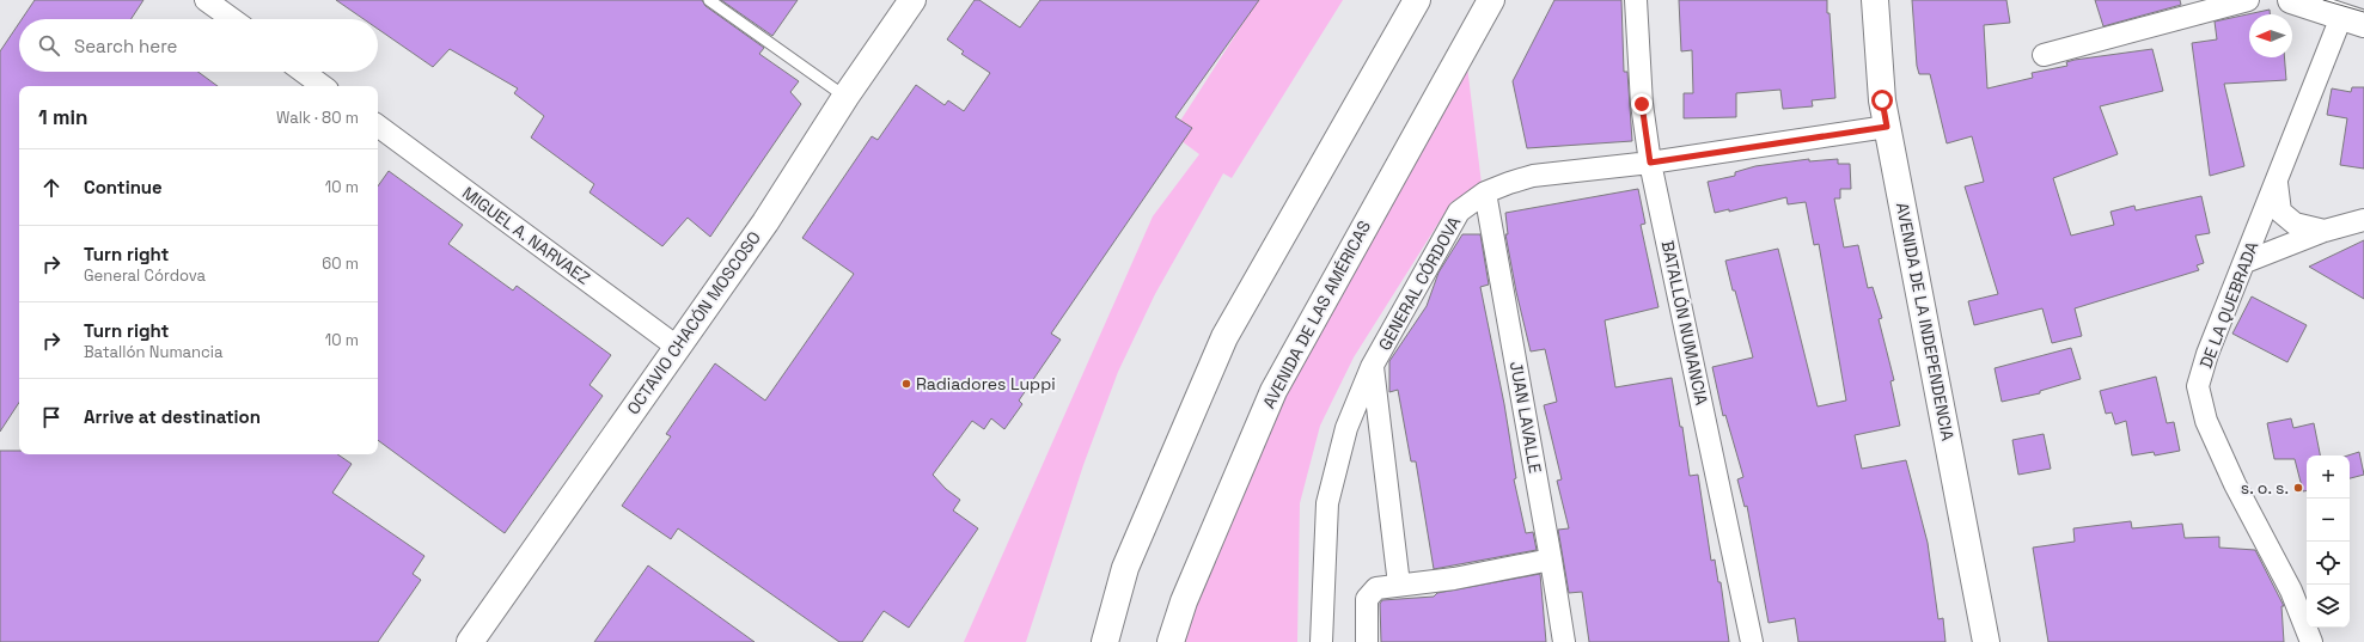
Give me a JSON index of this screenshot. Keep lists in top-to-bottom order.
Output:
{
  "streets": {
    "main road": ["AVENIDA DE LAS AMÉRICAS", "AVENIDA DE LA INDEPENDENCIA", "OCTAVIO CHACÓN MOSCOSO"],
    "street": [
      "MIGUEL A. NARVAEZ",
      "GENERAL CÓRDOVA",
      "DE LA QUEBRADA",
      "BATALLÓN NUMANCIA",
      "JUAN LAVALLE"
    ]
  },
  "crossings": [
    ["MIGUEL A. NARVAEZ", "OCTAVIO CHACÓN MOSCOSO"],
    ["GENERAL CÓRDOVA", "AVENIDA DE LA INDEPENDENCIA"],
    ["GENERAL CÓRDOVA", "BATALLÓN NUMANCIA"],
    ["GENERAL CÓRDOVA", "JUAN LAVALLE"]
  ],
  "places": ["Radiadores Luppi", "s. o. s."],
  "north": "left",
  "page": {
    "search": "Search here",
    "heading": ["1 min", "Walk · 80 m"],
    "list": [
      ["Continue", "10 m"],
      ["Turn right", "General Córdova", "60 m"],
      ["Turn right", "Batallón Numancia", "10 m"],
      "Arrive at destination"
    ],
    "map_buttons": ["+", "−"]
  }
}
